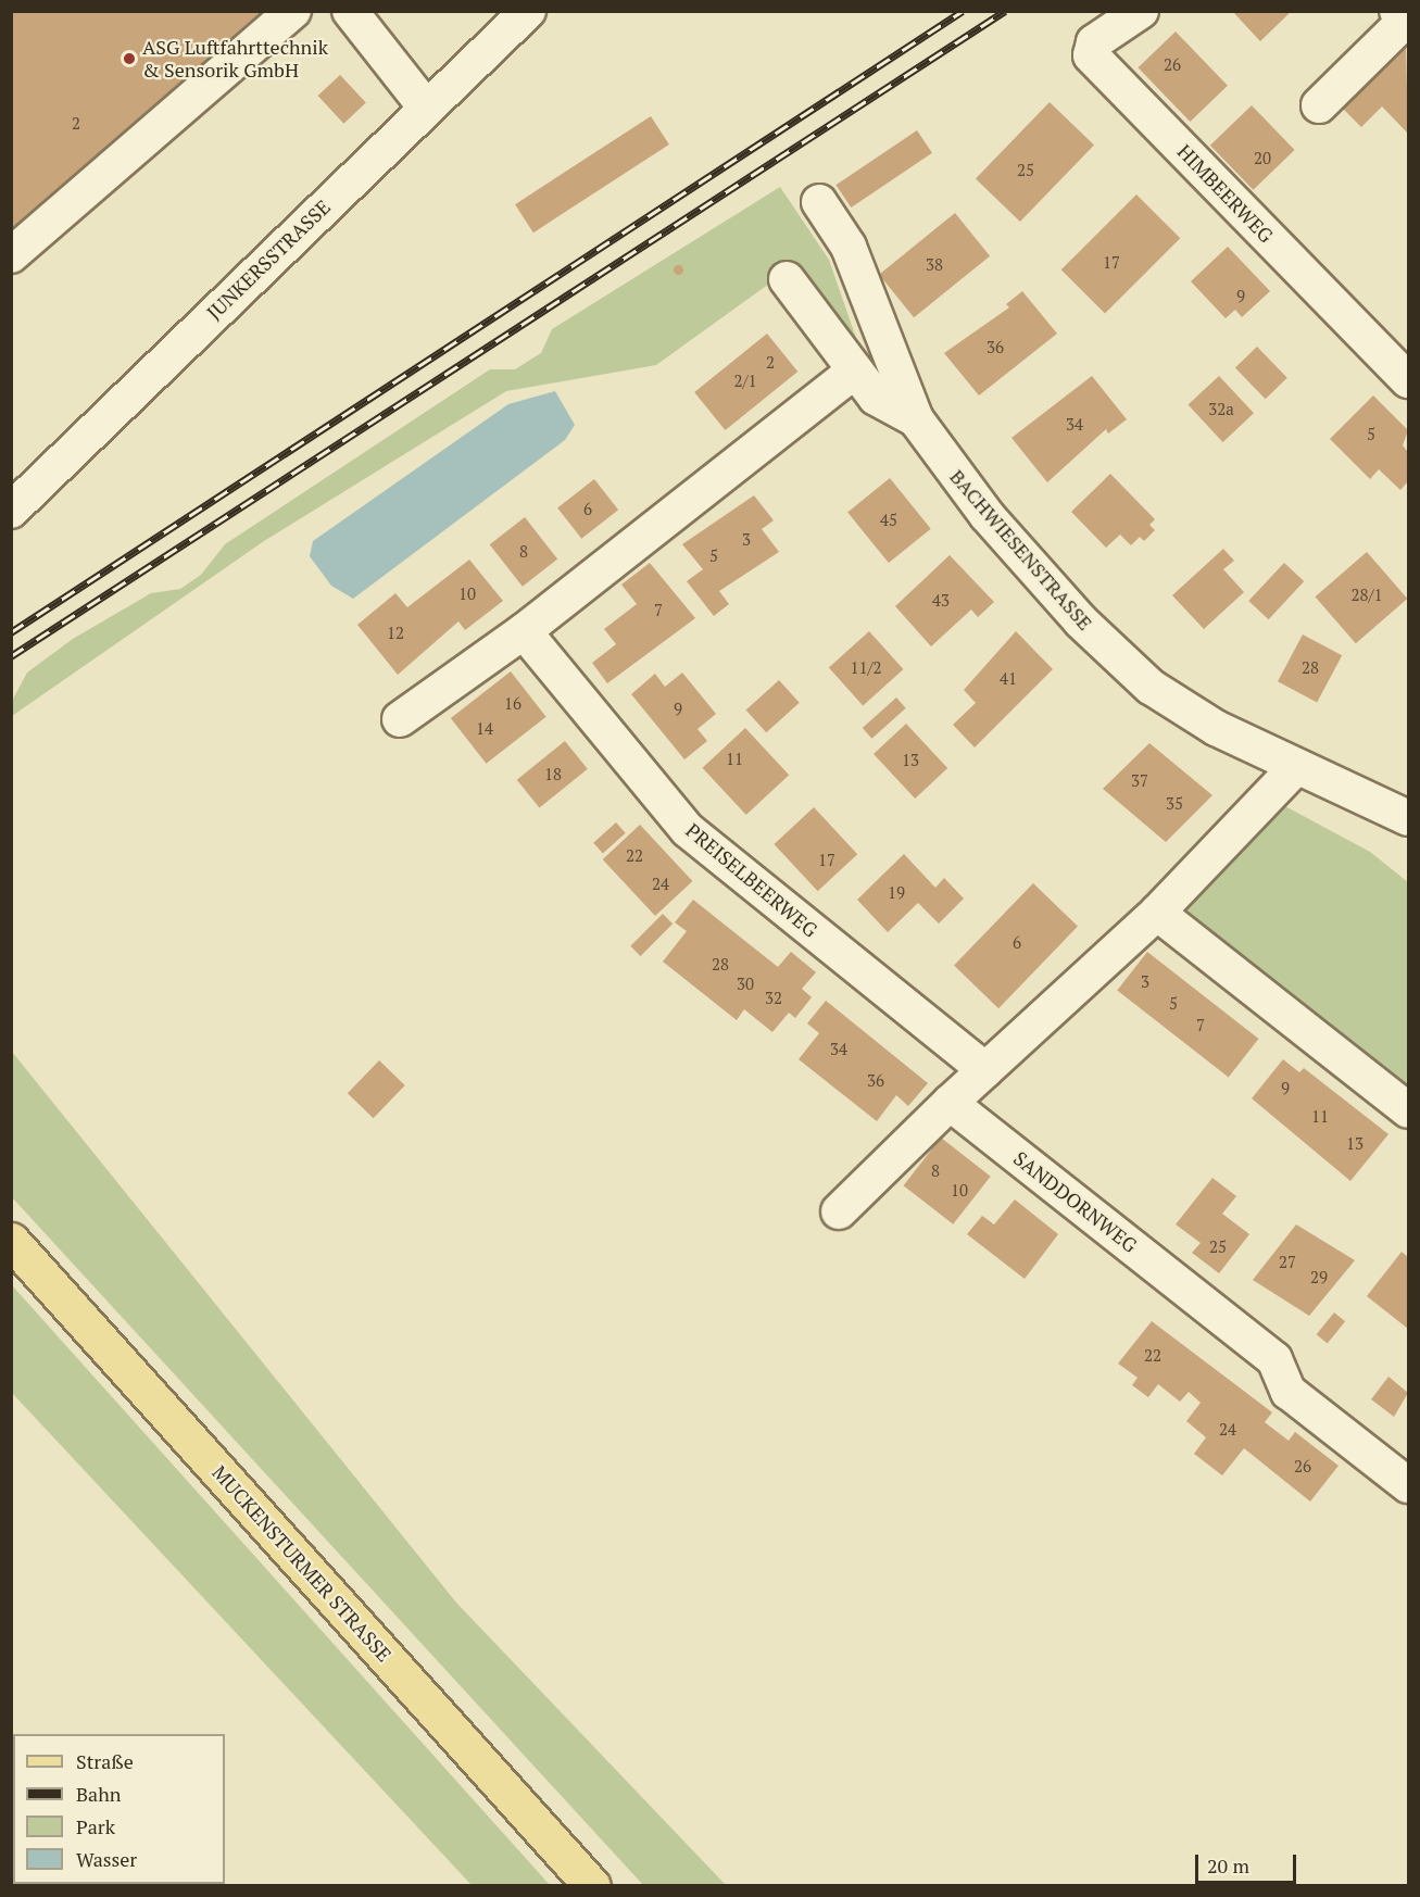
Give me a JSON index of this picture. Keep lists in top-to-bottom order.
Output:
{
  "streets": {
    "main road": ["MUCKENSTURMER STRASSE"],
    "street": [
      "HIMBEERWEG",
      "JUNKERSSTRASSE",
      "BACHWIESENSTRASSE",
      "PREISELBEERWEG",
      "SANDDORNWEG"
    ]
  },
  "places": ["ASG Luftfahrttechnik & Sensorik GmbH"],
  "house_numbers": [
    "26",
    "2",
    "20",
    "25",
    "17",
    "38",
    "9",
    "36",
    "2",
    "2/1",
    "32a",
    "34",
    "5",
    "6",
    "45",
    "3",
    "8",
    "5",
    "10",
    "28/1",
    "43",
    "7",
    "12",
    "11/2",
    "28",
    "41",
    "16",
    "9",
    "14",
    "11",
    "13",
    "18",
    "37",
    "35",
    "22",
    "17",
    "24",
    "19",
    "6",
    "28",
    "3",
    "30",
    "32",
    "5",
    "7",
    "34",
    "36",
    "9",
    "11",
    "13",
    "8",
    "10",
    "25",
    "27",
    "29",
    "22",
    "24",
    "26"
  ],
  "legend": [
    "Straße",
    "Bahn",
    "Park",
    "Wasser"
  ],
  "scale_bar": "20 m"
}
